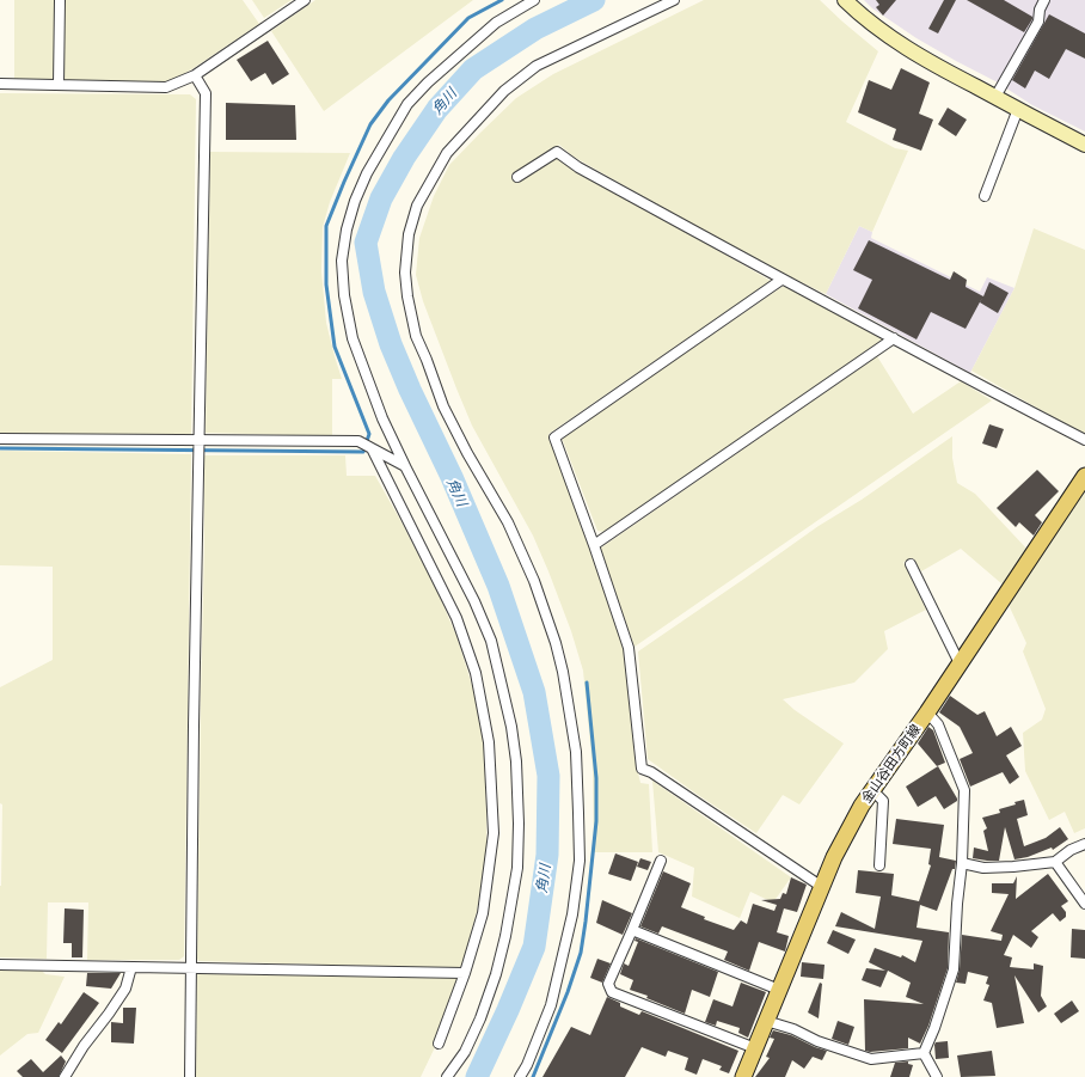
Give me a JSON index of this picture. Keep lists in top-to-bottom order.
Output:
{
  "streets": {
    "main road": ["金山谷田方町線"]
  },
  "water": ["角川"]
}
